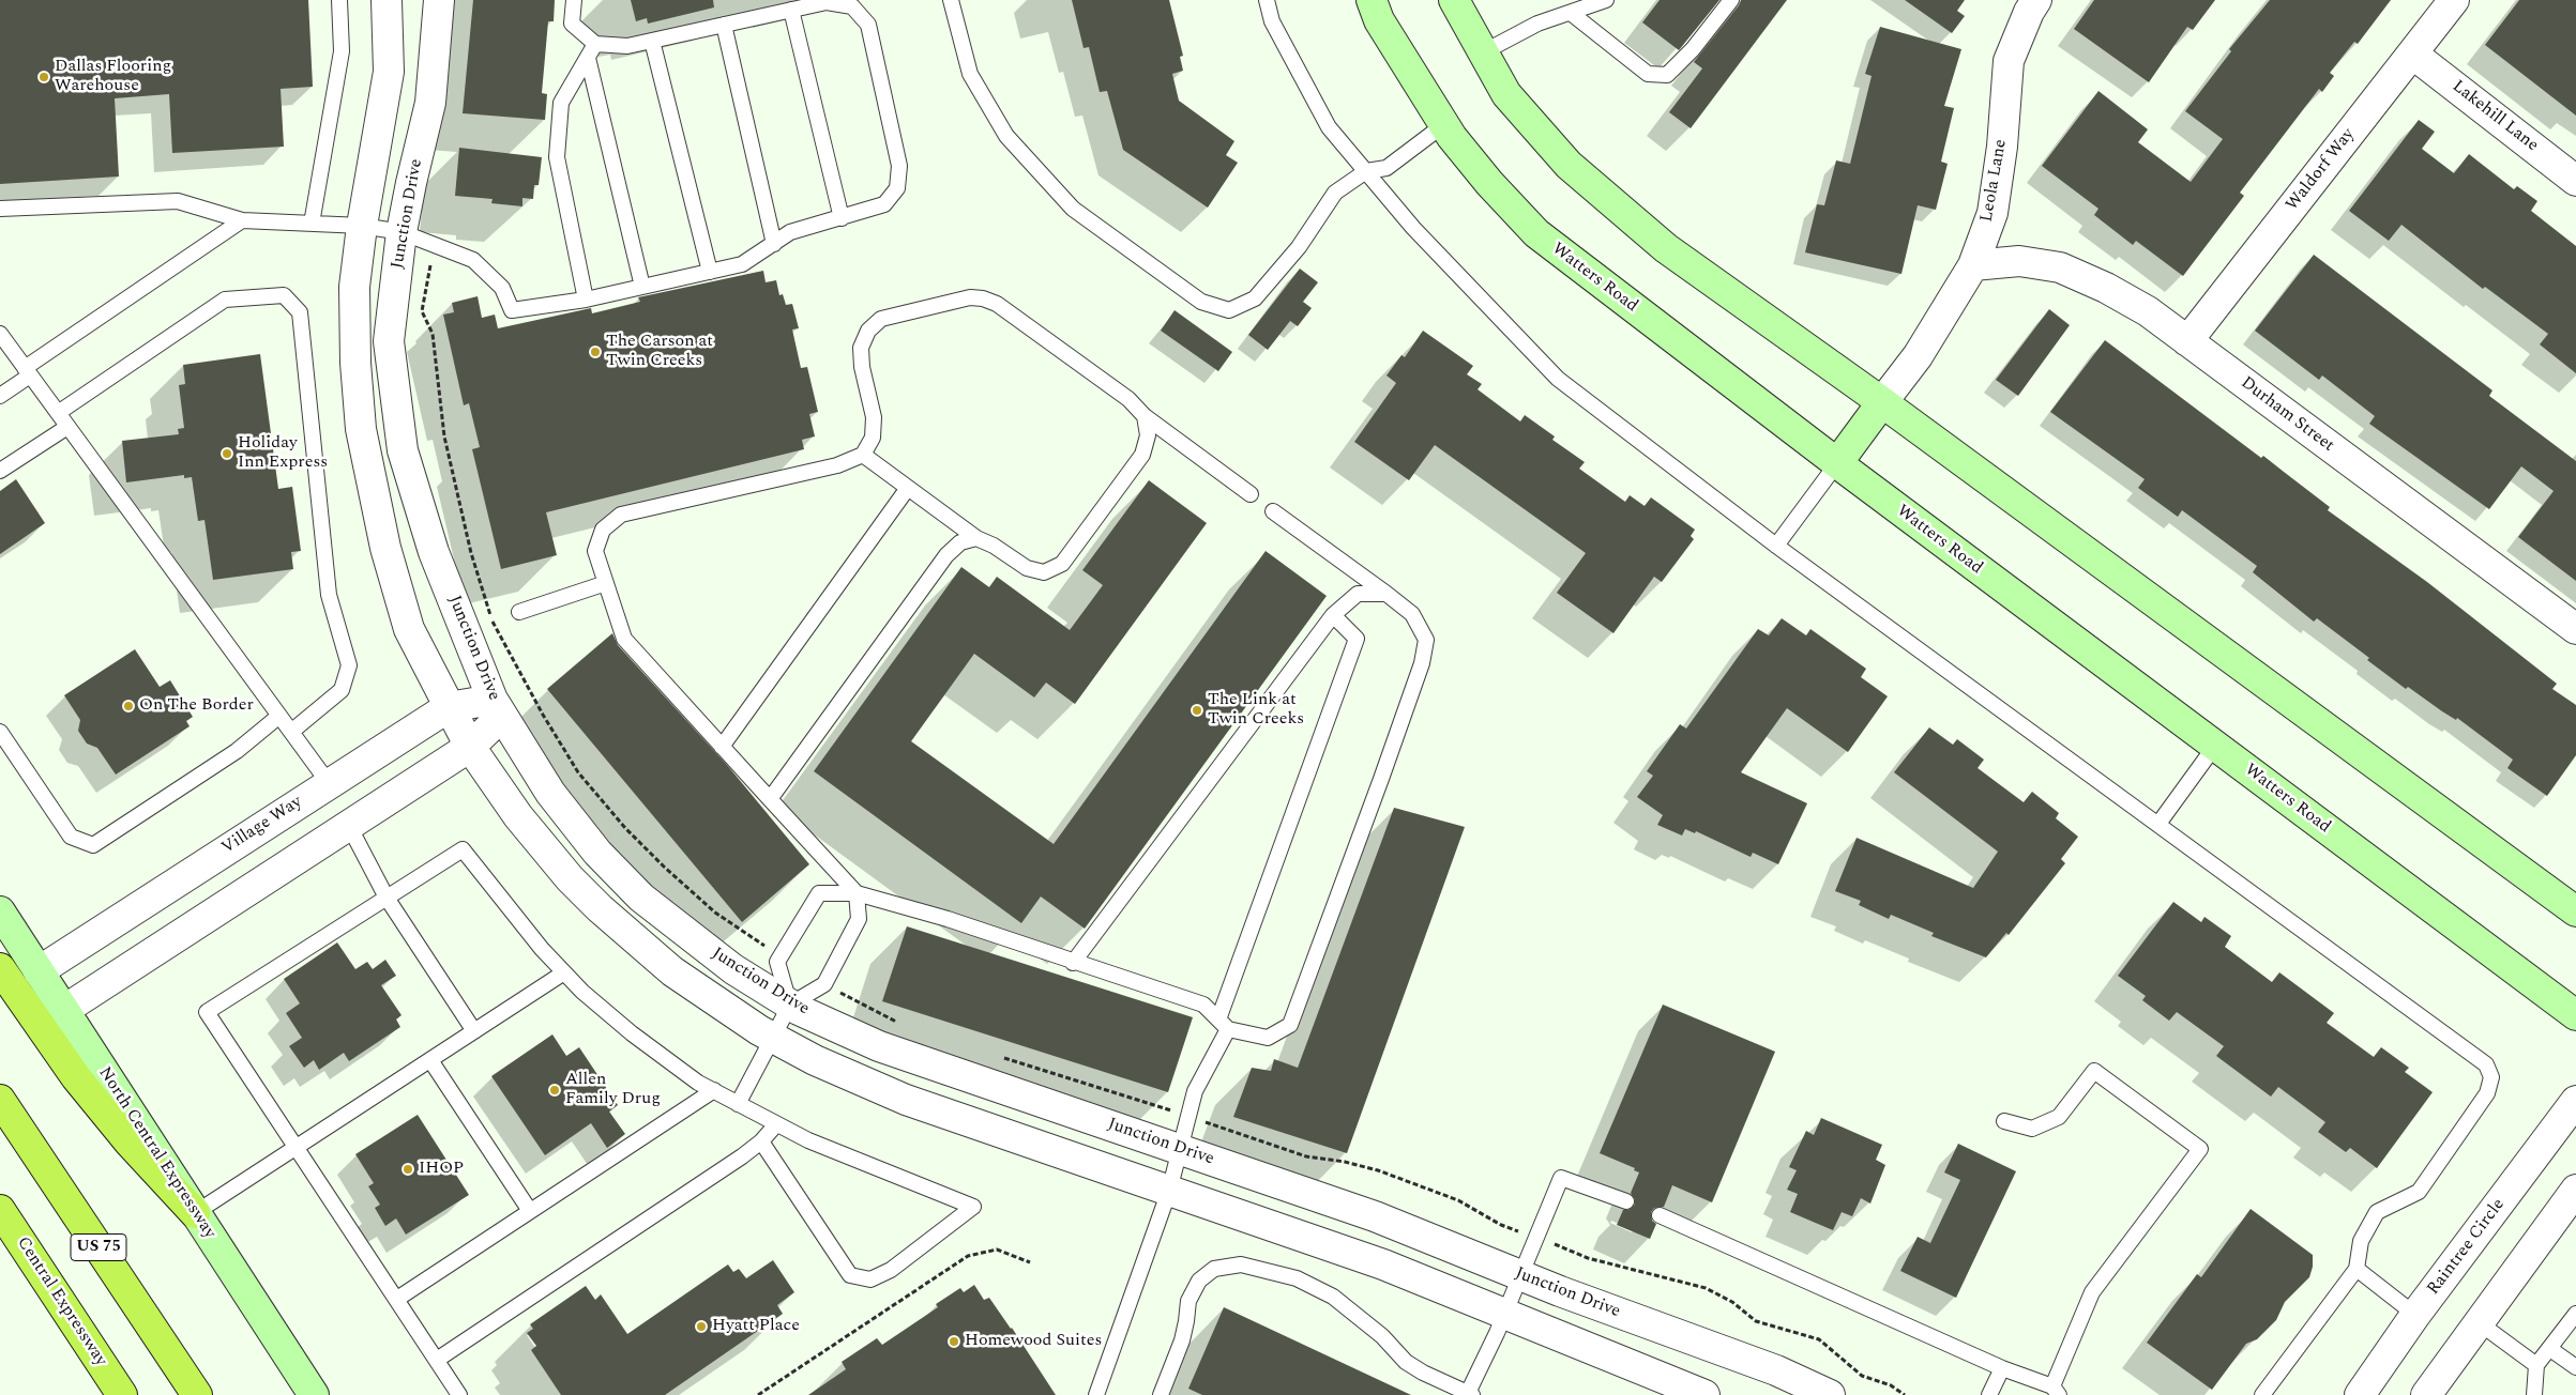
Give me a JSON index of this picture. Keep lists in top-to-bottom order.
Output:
{
  "streets": {
    "highway": ["US 75", "Central Expressway"],
    "main road": ["Watters Road", "North Central Expressway"],
    "street": [
      "Lakehill Lane",
      "Waldorf Way",
      "Leola Lane",
      "Junction Drive",
      "Durham Street",
      "Village Way",
      "Raintree Circle"
    ]
  },
  "crossings": [
    ["Lakehill Lane", "Waldorf Way"],
    ["Waldorf Way", "Durham Street"],
    ["Leola Lane", "Durham Street"],
    ["Junction Drive", "Village Way"],
    ["Village Way", "North Central Expressway"]
  ],
  "places": [
    "Dallas Flooring Warehouse",
    "The Carson at Twin Creeks",
    "Holiday Inn Express",
    "On The Border",
    "The Link at Twin Creeks",
    "Allen Family Drug",
    "IHOP",
    "Hyatt Place",
    "Homewood Suites"
  ]
}
